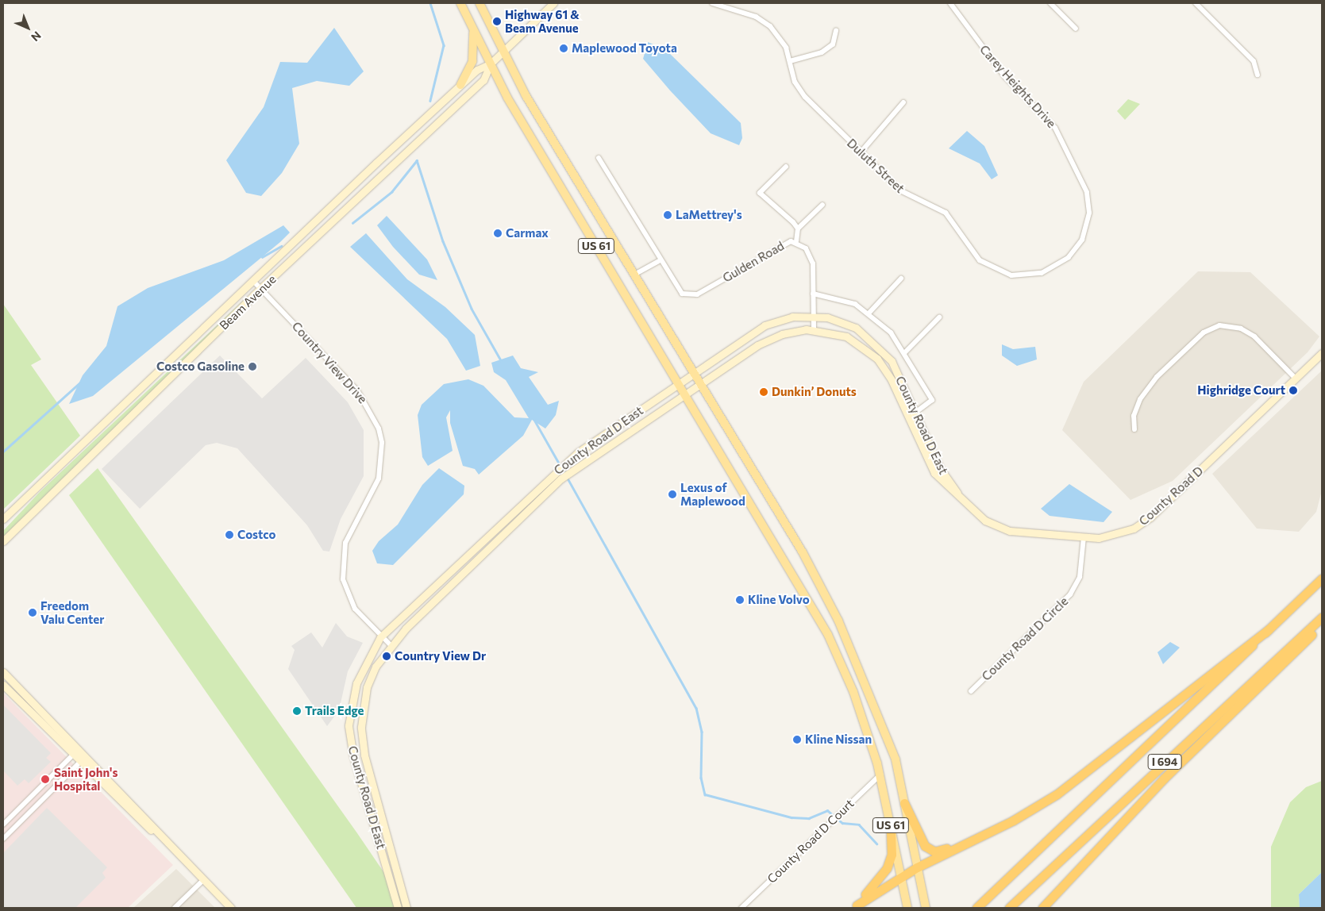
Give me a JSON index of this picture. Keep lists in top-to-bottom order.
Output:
{
  "streets": {
    "highway": ["I 694"],
    "main road": ["US 61"],
    "street": [
      "Carey Heights Drive",
      "Duluth Street",
      "Gulden Road",
      "Beam Avenue",
      "Country View Drive",
      "County Road D East",
      "County Road D",
      "County Road D Circle",
      "County Road D Court"
    ]
  },
  "crossings": [
    ["Carey Heights Drive", "Duluth Street"],
    ["US 61", "Beam Avenue"],
    ["US 61", "County Road D East"],
    ["US 61", "County Road D Court"],
    ["Gulden Road", "County Road D East"],
    ["Beam Avenue", "Country View Drive"],
    ["Country View Drive", "County Road D East"],
    ["County Road D East", "County Road D"],
    ["County Road D", "County Road D Circle"]
  ],
  "places": [
    "Highway 61 & Beam Avenue",
    "Maplewood Toyota",
    "LaMettrey's",
    "Carmax",
    "Costco Gasoline",
    "Highridge Court",
    "Dunkin’ Donuts",
    "Lexus of Maplewood",
    "Costco",
    "Kline Volvo",
    "Freedom Valu Center",
    "Country View Dr",
    "Trails Edge",
    "Kline Nissan",
    "Saint John's Hospital"
  ],
  "north": "bottom right"
}
